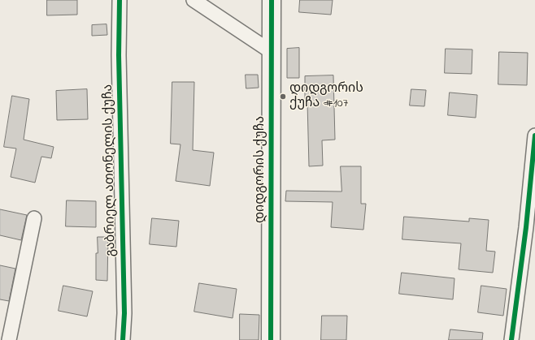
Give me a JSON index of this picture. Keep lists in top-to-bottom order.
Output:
{
  "streets": {
    "street": ["დიდგორის ქუჩა", "გაბრიელ ათონელის ქუჩა"]
  },
  "places": ["დიდგორის ქუჩა #107"]
}
